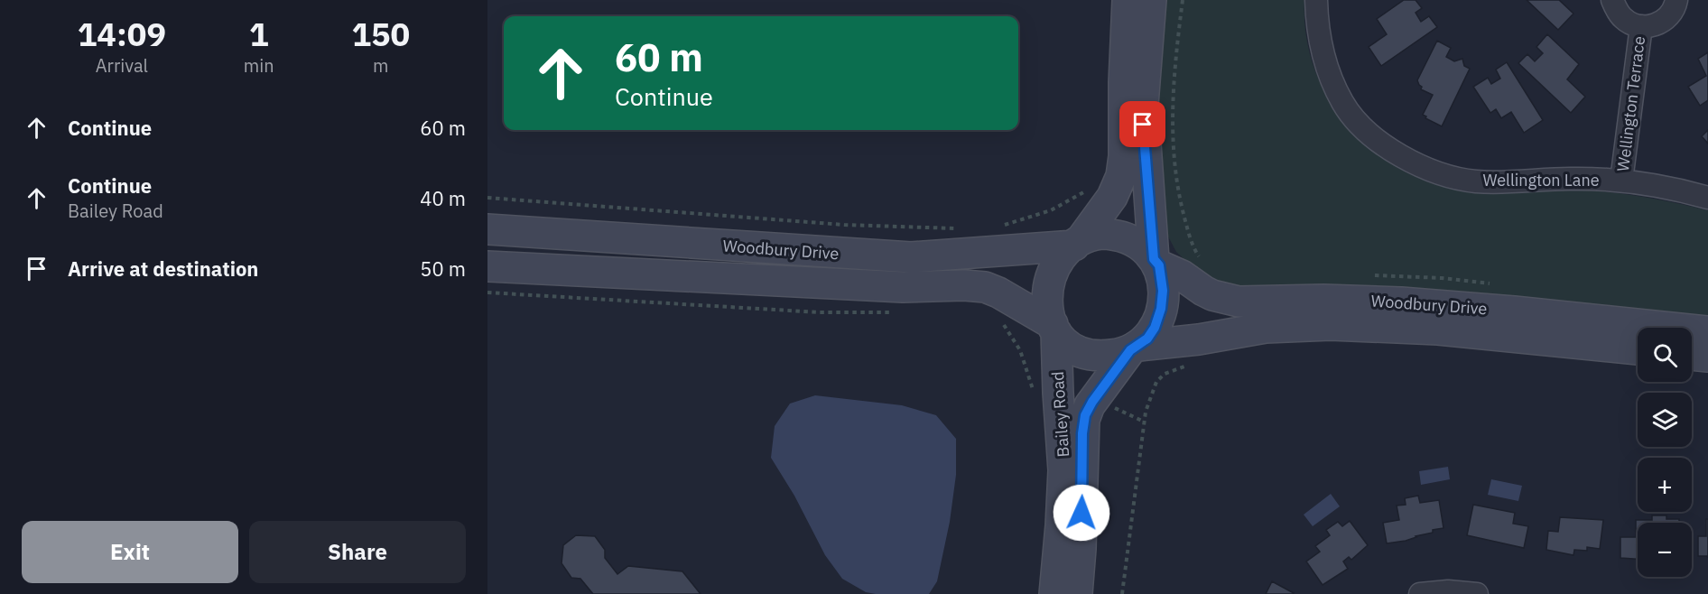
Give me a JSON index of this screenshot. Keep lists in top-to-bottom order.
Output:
{
  "streets": {
    "main road": ["Woodbury Drive", "Bailey Road"],
    "street": ["Wellington Terrace", "Wellington Lane"]
  },
  "crossings": [
    ["Wellington Terrace", "Wellington Lane"],
    ["Woodbury Drive", "Bailey Road"]
  ],
  "page": {
    "eta": [
      "14:09",
      "Arrival",
      "1",
      "min",
      "150",
      "m"
    ],
    "turn": ["60 m", "Continue"],
    "list": [
      {
        "name": "Continue",
        "value": "60 m"
      },
      {
        "name": "Continue",
        "note": "Bailey Road",
        "value": "40 m"
      },
      {
        "name": "Arrive at destination",
        "value": "50 m"
      }
    ],
    "map_buttons": ["+", "−"],
    "buttons": ["Exit", "Share"]
  }
}
